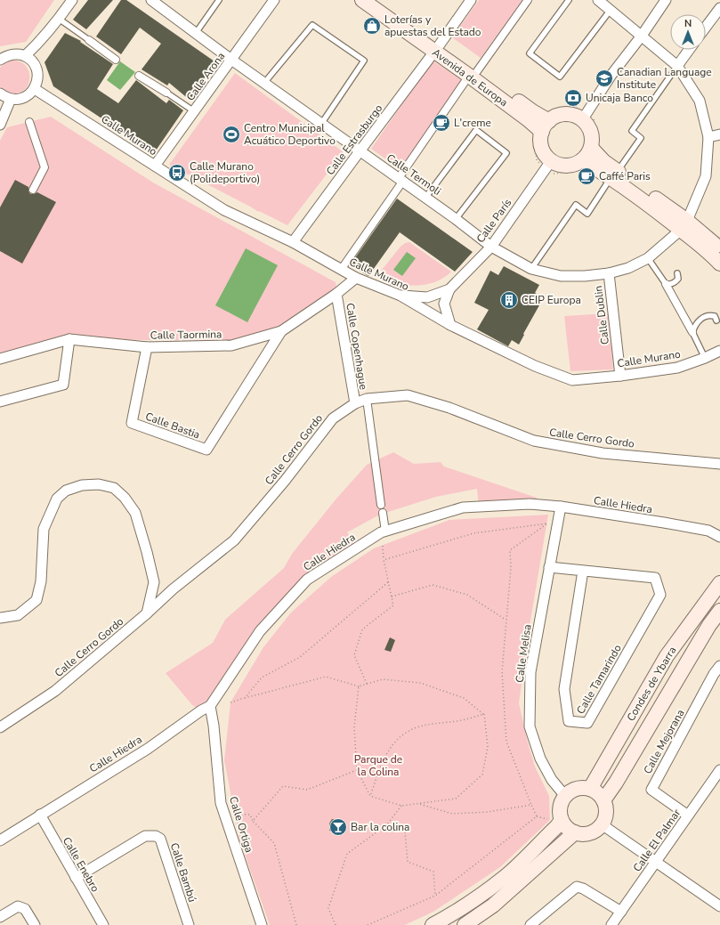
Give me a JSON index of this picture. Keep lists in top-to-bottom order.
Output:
{
  "streets": {
    "main road": ["Avenida de Europa", "Condes de Ybarra"],
    "street": [
      "Calle Arona",
      "Calle Murano",
      "Calle Estrasburgo",
      "Calle Termoli",
      "Calle París",
      "Calle Dublin",
      "Calle Taormina",
      "Calle Copenhague",
      "Calle Bastia",
      "Calle Cerro Gordo",
      "Calle Hiedra",
      "Calle Melisa",
      "Calle Tamarindo",
      "Calle Mejorana",
      "Calle Ortiga",
      "Calle El Palmar",
      "Calle Enebro",
      "Calle Bambú"
    ]
  },
  "crossings": [
    ["Calle Arona", "Calle Murano"],
    ["Calle Arona", "Calle Termoli"],
    ["Avenida de Europa", "Calle Estrasburgo"],
    ["Avenida de Europa", "Calle París"],
    ["Calle Murano", "Calle Estrasburgo"],
    ["Calle Murano", "Calle París"],
    ["Calle Murano", "Calle Dublin"],
    ["Calle Murano", "Calle Taormina"],
    ["Calle Estrasburgo", "Calle Termoli"],
    ["Calle Termoli", "Calle París"],
    ["Calle Termoli", "Calle Dublin"],
    ["Calle Taormina", "Calle Copenhague"],
    ["Calle Taormina", "Calle Bastia"],
    ["Calle Copenhague", "Calle Cerro Gordo"],
    ["Calle Hiedra", "Calle Melisa"],
    ["Calle Hiedra", "Calle Ortiga"],
    ["Calle Hiedra", "Calle Enebro"],
    ["Calle Melisa", "Calle Tamarindo"],
    ["Calle Melisa", "Condes de Ybarra"],
    ["Calle Mejorana", "Calle El Palmar"],
    ["Calle Enebro", "Calle Bambú"]
  ],
  "parks": ["Parque de la Colina"],
  "places": {
    "shop": ["Loterías y apuestas del Estado"],
    "school or university": ["Canadian Language Institute"],
    "bank": ["Unicaja Banco"],
    "cafe": ["L'creme", "Caffé Paris"],
    "sports": ["Centro Municipal Acuático Deportivo"],
    "bus stop": ["Calle Murano (Polideportivo)"],
    "building": ["CEIP Europa"],
    "bar": ["Bar la colina"]
  },
  "north": "top"
}
